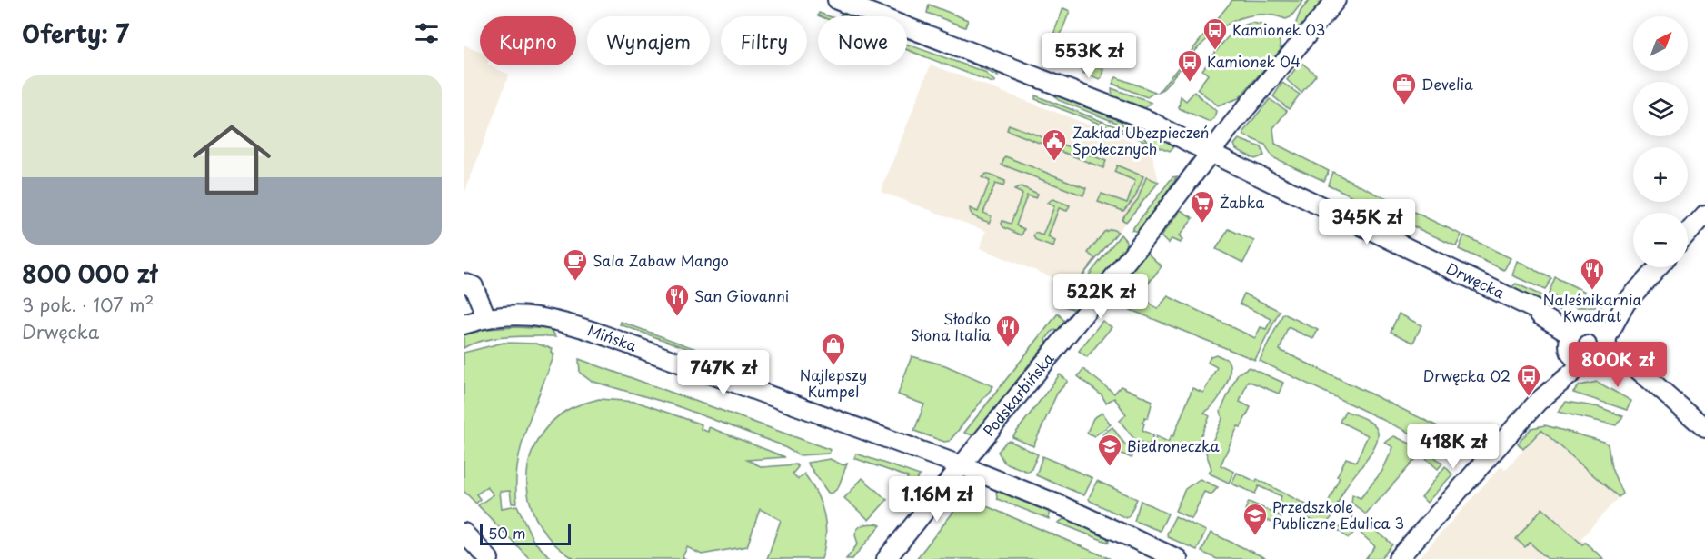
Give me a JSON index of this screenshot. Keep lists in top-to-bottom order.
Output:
{
  "streets": {
    "street": ["Drwęcka", "Mińska", "Podskarbińska"]
  },
  "crossings": [
    ["Drwęcka", "Podskarbińska"],
    ["Mińska", "Podskarbińska"]
  ],
  "places": {
    "bus stop": ["Kamionek 03", "Kamionek 04", "Drwęcka 02"],
    "office": ["Develia"],
    "public building": ["Zakład Ubezpieczeń Społecznych"],
    "supermarket": ["Żabka"],
    "cafe": ["Sala Zabaw Mango"],
    "restaurant": ["Naleśnikarnia Kwadrat", "San Giovanni", "Słodko Słona Italia"],
    "shop": ["Najlepszy Kumpel"],
    "school or university": ["Biedroneczka", "Przedszkole Publiczne Edulica 3"]
  },
  "scale_bar": "50 m",
  "north": "top right",
  "page": {
    "heading": "Oferty: 7",
    "map_buttons": ["+", "−"],
    "chip": [
      "Kupno",
      "Wynajem",
      "Filtry",
      "Nowe"
    ],
    "price": [
      "553K zł",
      "345K zł",
      "522K zł",
      "800K zł",
      "747K zł",
      "418K zł",
      "1.16M zł"
    ],
    "list": [
      {
        "name": "800 000 zł",
        "note": "3 pok. · 107 m² · Drwęcka"
      }
    ],
    "scale": "50 m"
  }
}
